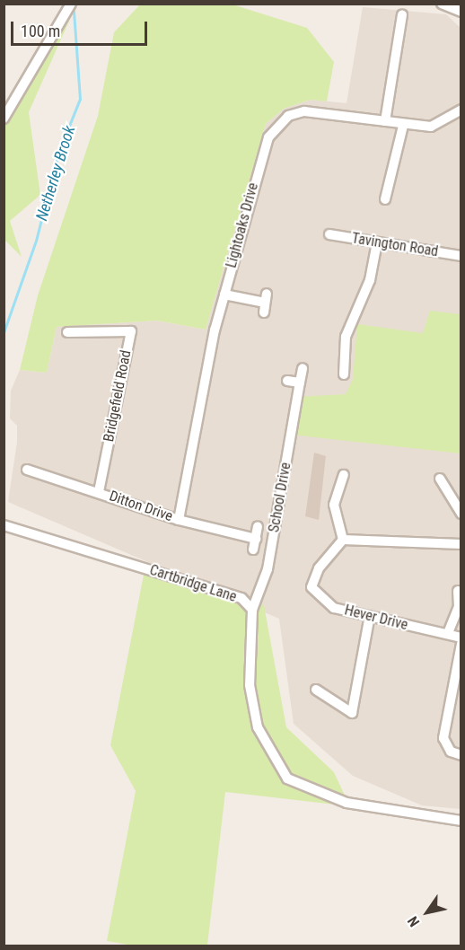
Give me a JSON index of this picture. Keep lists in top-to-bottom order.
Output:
{
  "streets": {
    "street": [
      "Lightoaks Drive",
      "Tavington Road",
      "Bridgefield Road",
      "School Drive",
      "Ditton Drive",
      "Cartbridge Lane",
      "Hever Drive"
    ]
  },
  "crossings": [
    ["Lightoaks Drive", "Ditton Drive"],
    ["Bridgefield Road", "Ditton Drive"],
    ["School Drive", "Cartbridge Lane"]
  ],
  "water": ["Netherley Brook"],
  "scale_bar": "100 m",
  "north": "bottom left"
}
